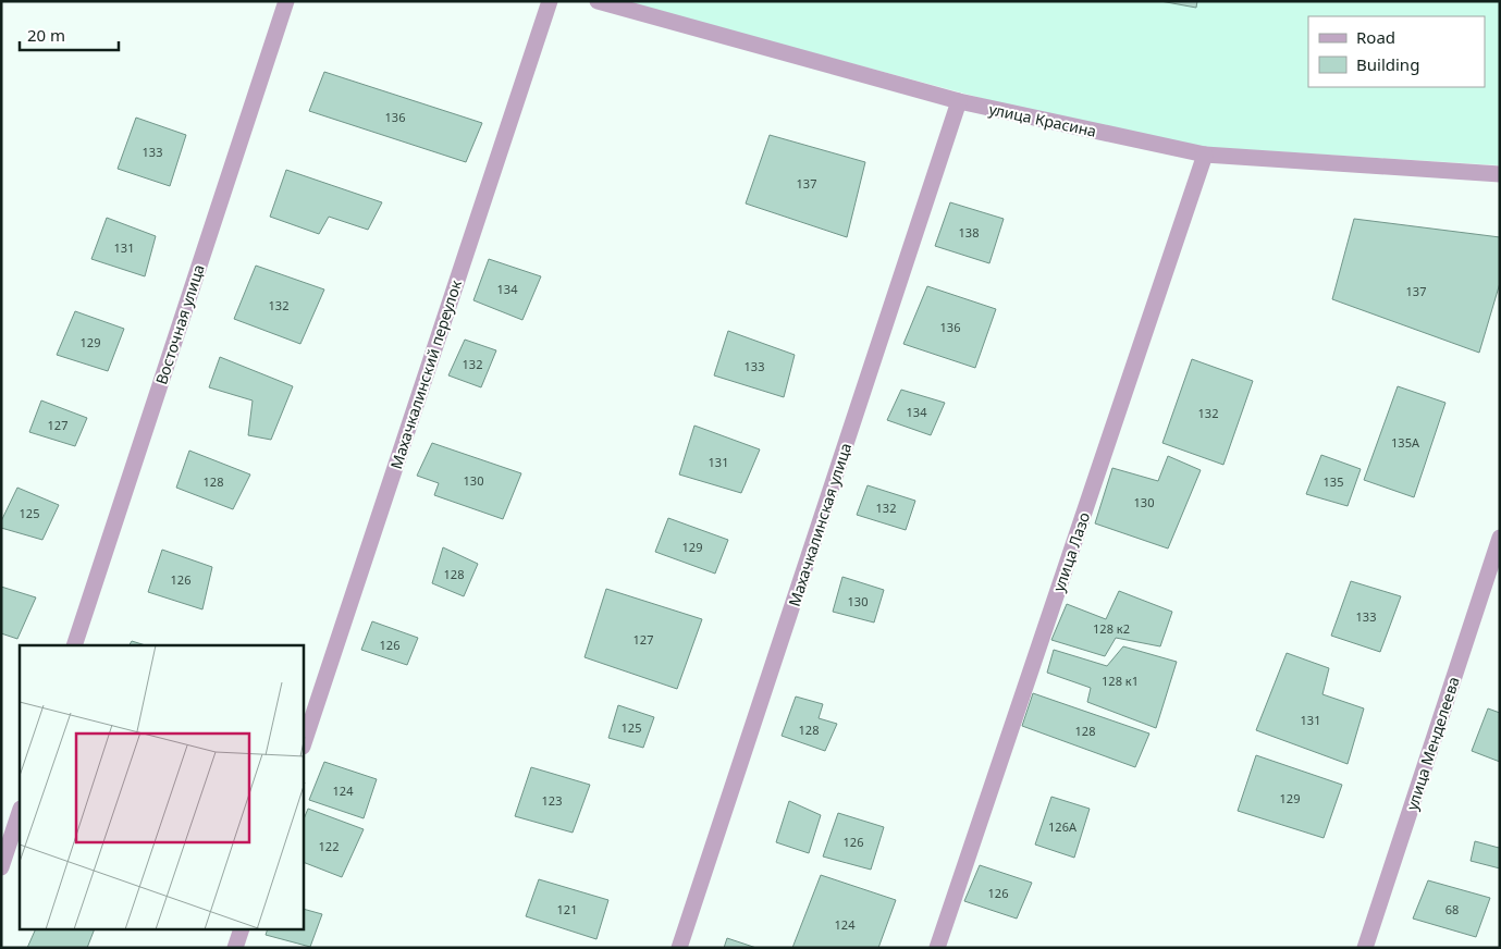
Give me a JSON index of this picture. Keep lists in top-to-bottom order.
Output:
{
  "streets": {
    "street": [
      "улица Красина",
      "Восточная улица",
      "Махачкалинский переулок",
      "Махачкалинская улица",
      "улица Лазо",
      "улица Менделеева"
    ]
  },
  "crossings": [
    ["улица Красина", "Махачкалинская улица"],
    ["улица Красина", "улица Лазо"]
  ],
  "house_numbers": [
    "136",
    "133",
    "137",
    "138",
    "131",
    "134",
    "137",
    "132",
    "136",
    "129",
    "132",
    "133",
    "134",
    "132",
    "127",
    "135А",
    "131",
    "130",
    "128",
    "135",
    "130",
    "132",
    "125",
    "129",
    "128",
    "126",
    "130",
    "133",
    "128 к2",
    "127",
    "126",
    "128 к1",
    "131",
    "125",
    "128",
    "128",
    "124",
    "129",
    "123",
    "126А",
    "126",
    "122",
    "126",
    "121",
    "68",
    "124"
  ],
  "legend": ["Road", "Building"],
  "scale_bar": "20 m"
}
